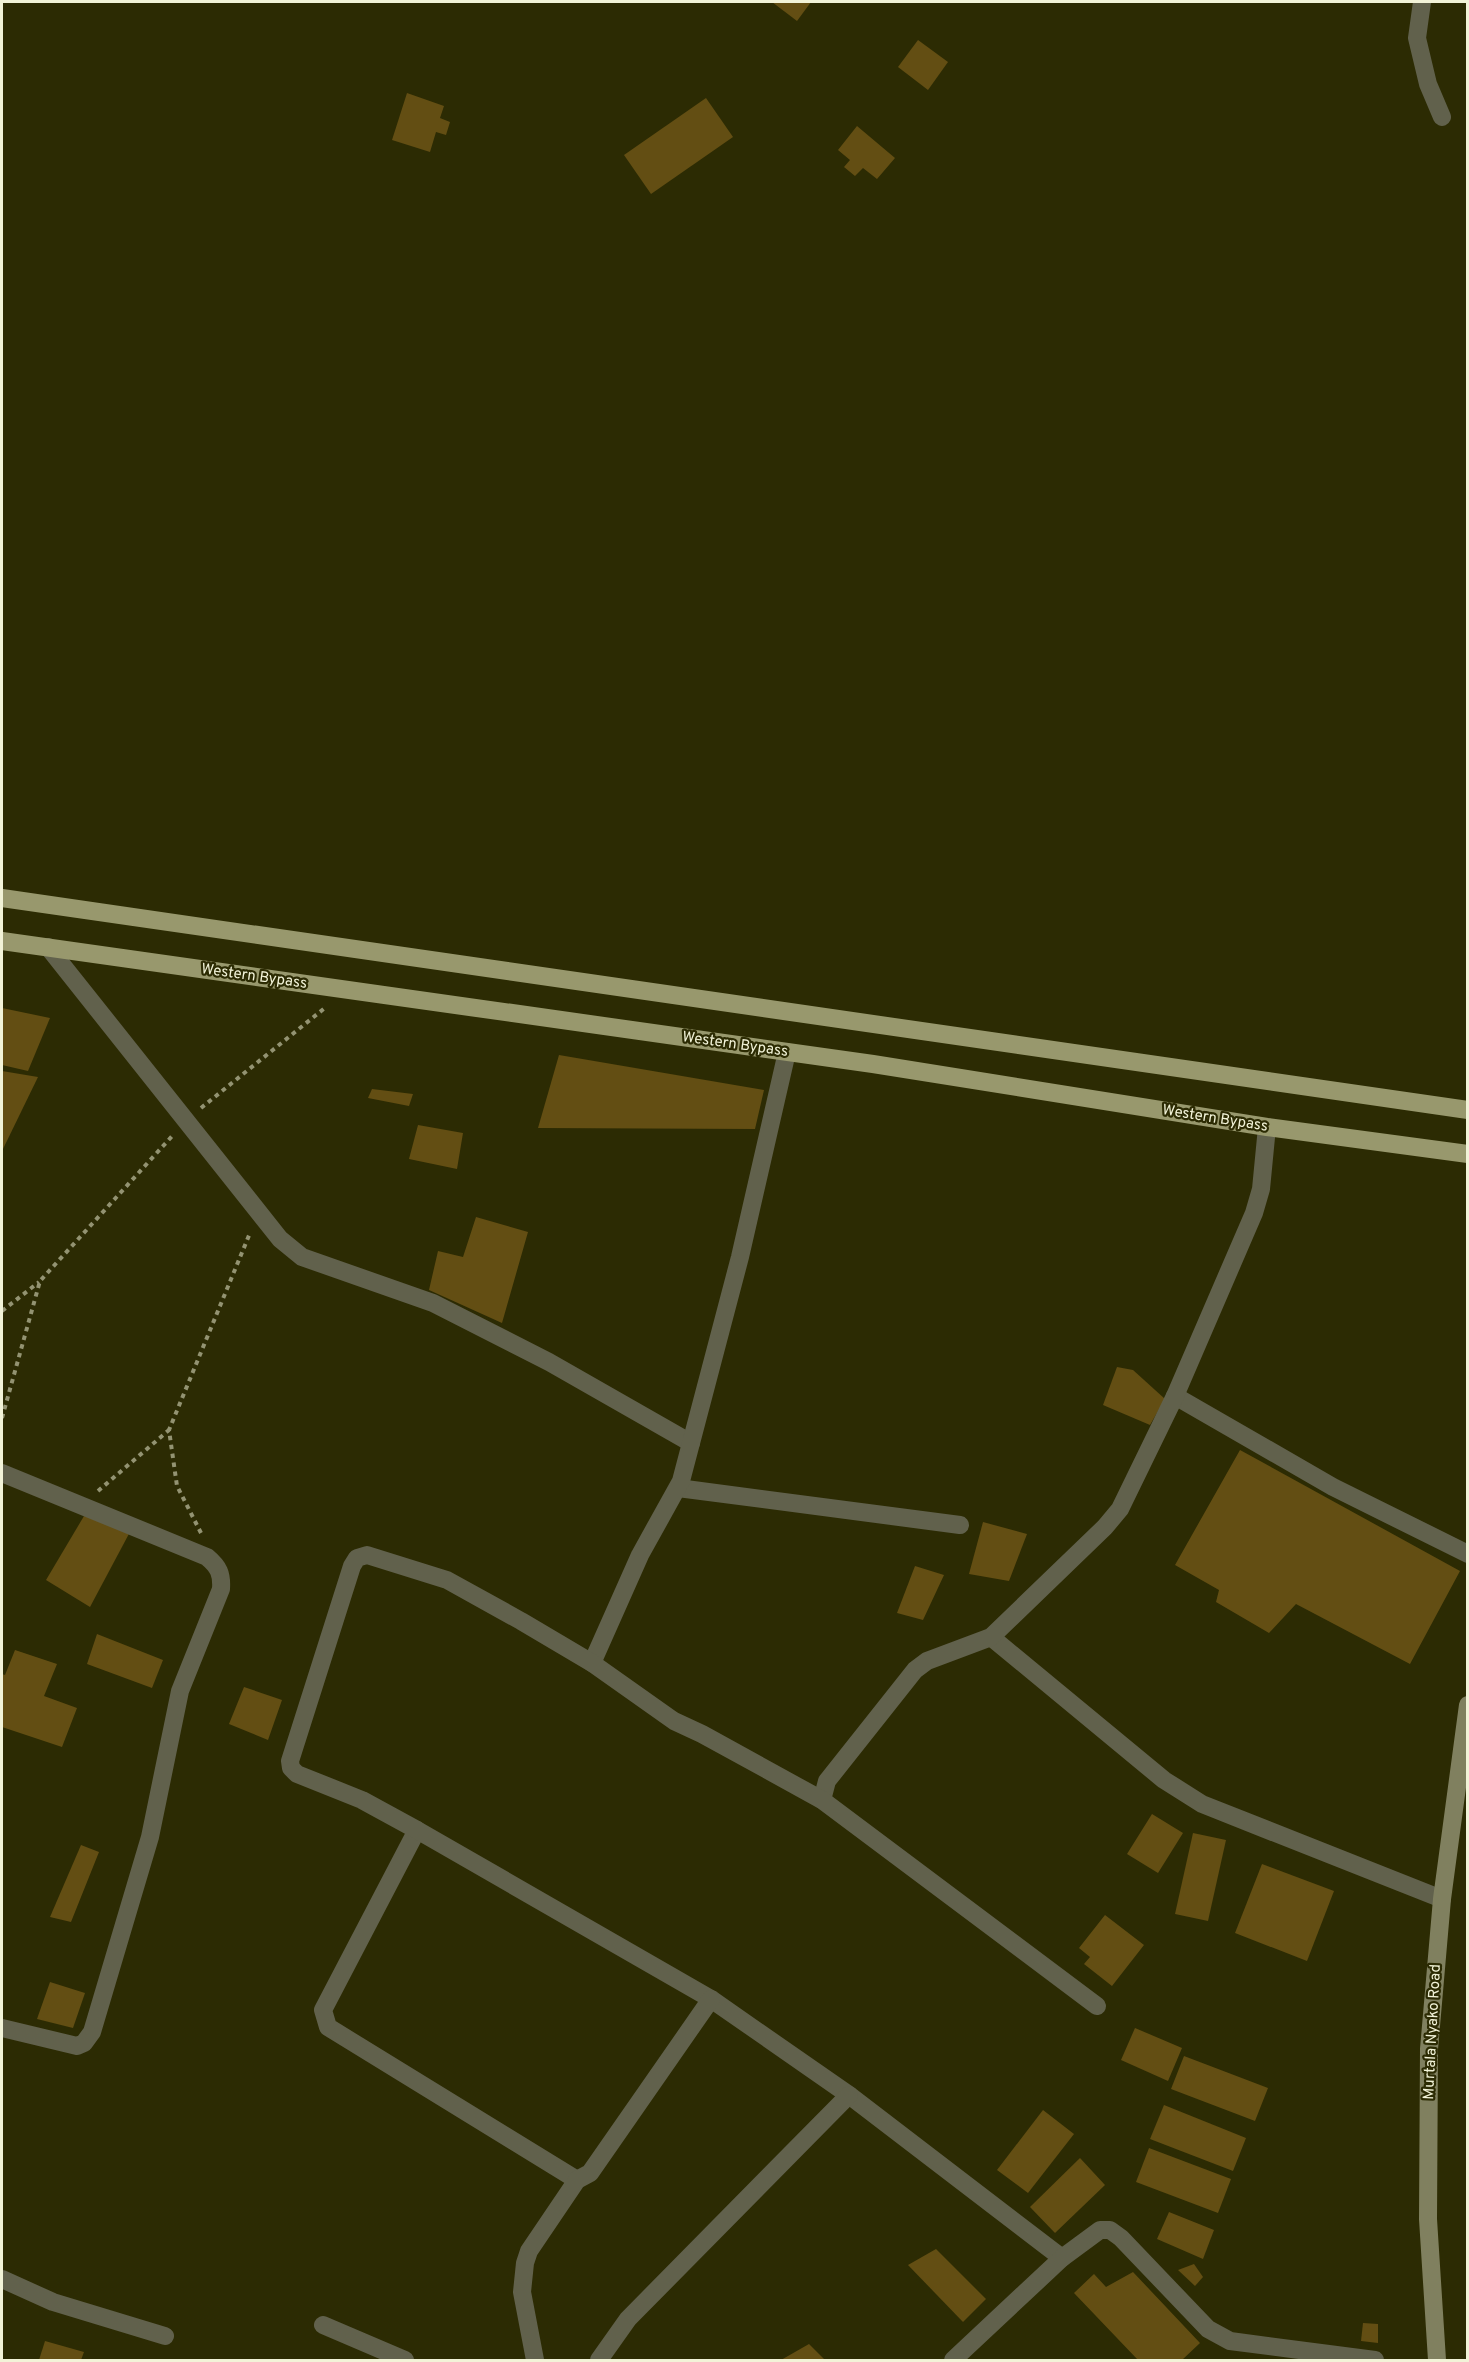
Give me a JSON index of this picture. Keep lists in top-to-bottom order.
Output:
{
  "streets": {
    "main road": ["Western Bypass"],
    "street": ["Murtala Nyako Road"]
  }
}
